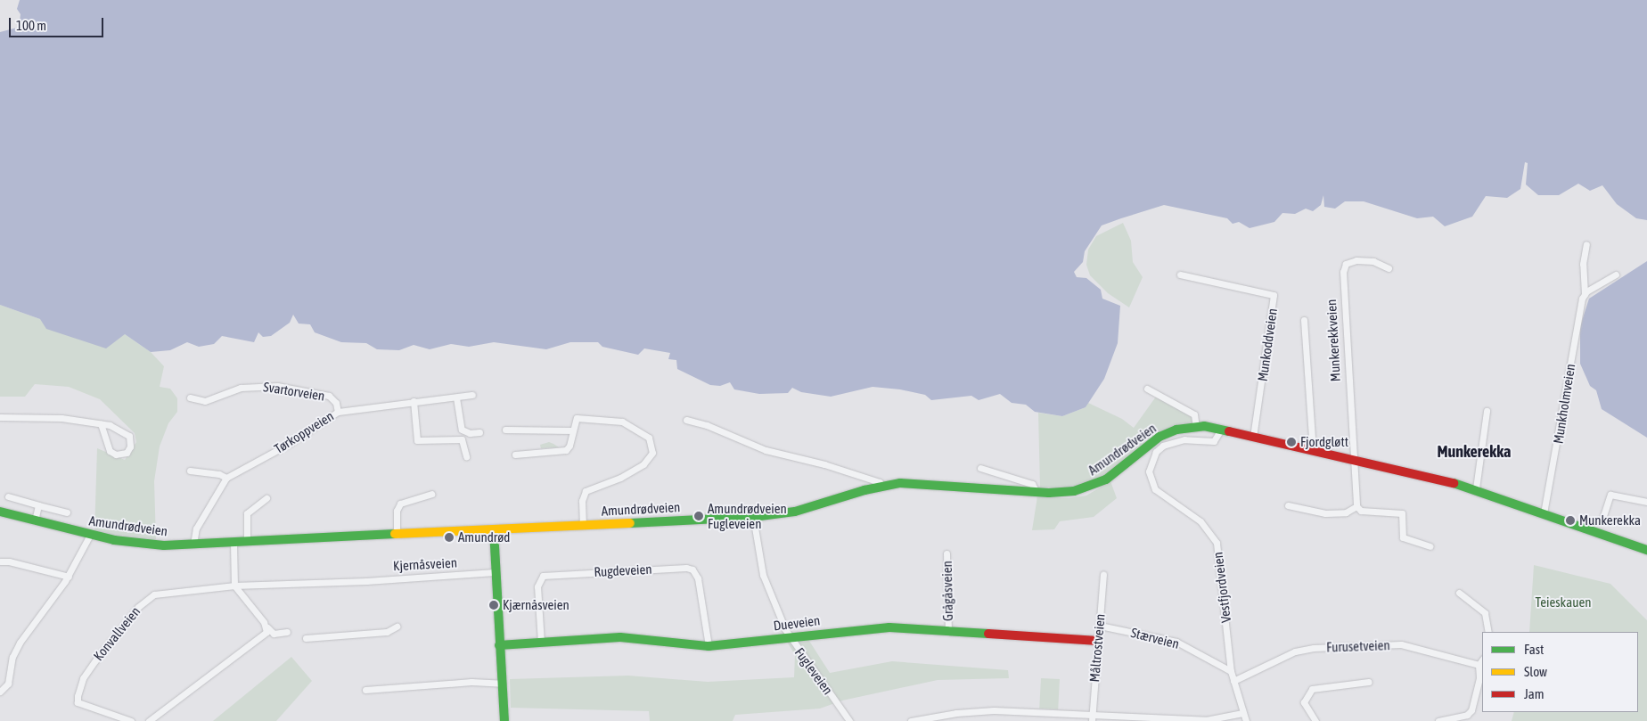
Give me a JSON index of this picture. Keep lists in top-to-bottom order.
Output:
{
  "streets": {
    "main road": ["Amundrødveien", "Dueveien"],
    "street": [
      "Munkerekkveien",
      "Munkoddveien",
      "Svartorveien",
      "Munkholmveien",
      "Tørkoppveien",
      "Kjernåsveien",
      "Rugdeveien",
      "Vestfjordveien",
      "Grågåsveien",
      "Konvallveien",
      "Stærveien",
      "Furusetveien",
      "Måltrostveien",
      "Fugleveien"
    ]
  },
  "crossings": [
    ["Svartorveien", "Tørkoppveien"],
    ["Amundrødveien", "Vestfjordveien"],
    ["Amundrødveien", "Fugleveien"],
    ["Kjernåsveien", "Konvallveien"],
    ["Rugdeveien", "Dueveien"],
    ["Vestfjordveien", "Stærveien"],
    ["Vestfjordveien", "Furusetveien"],
    ["Grågåsveien", "Dueveien"],
    ["Dueveien", "Måltrostveien"],
    ["Dueveien", "Fugleveien"],
    ["Stærveien", "Måltrostveien"]
  ],
  "districts": ["Munkerekka"],
  "parks": ["Teieskauen"],
  "places": [
    "Fjordgløtt",
    "Amundrødveien Fugleveien",
    "Munkerekka",
    "Amundrød",
    "Kjærnåsveien"
  ],
  "legend": ["Fast", "Slow", "Jam"],
  "scale_bar": "100 m"
}
